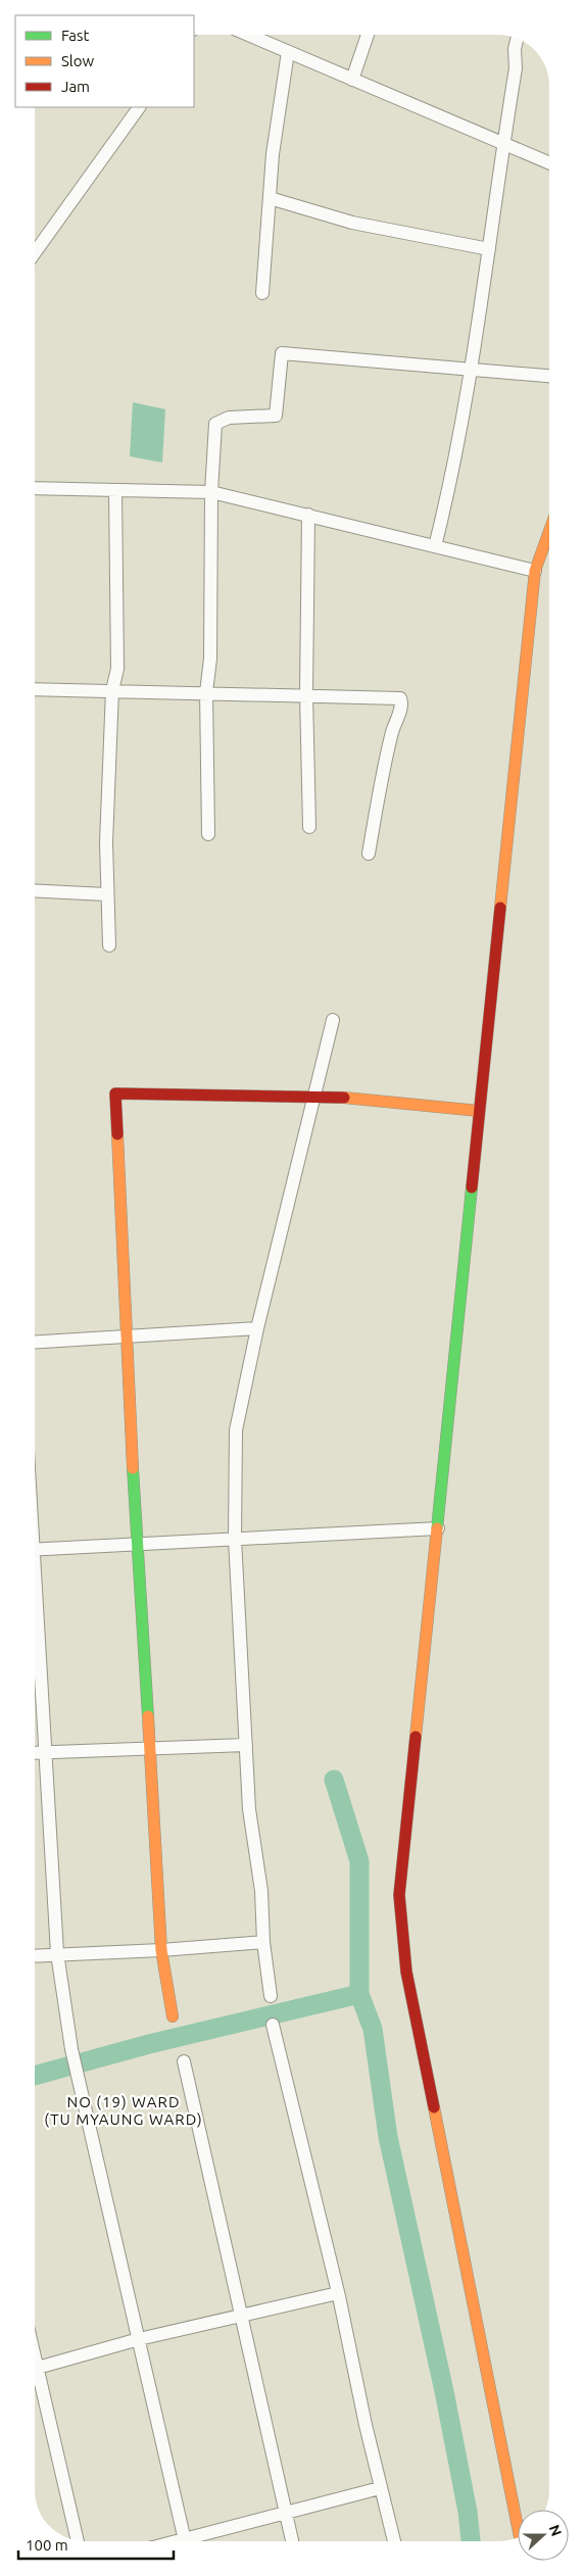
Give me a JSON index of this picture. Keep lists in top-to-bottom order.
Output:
{
  "districts": ["NO (19) WARD (TU MYAUNG WARD)"],
  "legend": ["Fast", "Slow", "Jam"],
  "scale_bar": "100 m",
  "north": "right"
}
